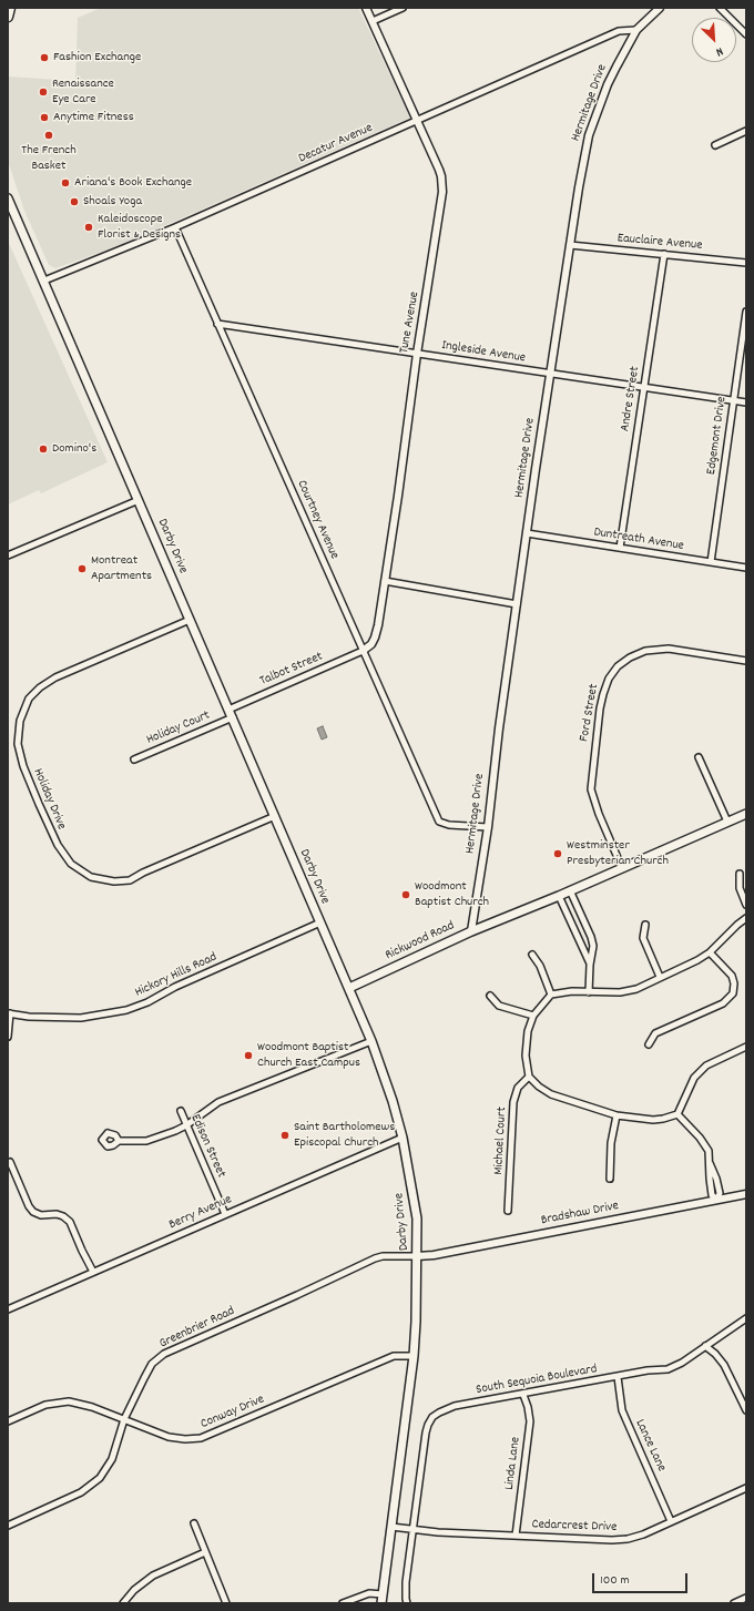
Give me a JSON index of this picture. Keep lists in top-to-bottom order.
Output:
{
  "streets": {
    "main road": ["Darby Drive", "Rickwood Road"],
    "street": [
      "Hermitage Drive",
      "Decatur Avenue",
      "Eauclaire Avenue",
      "Tune Avenue",
      "Ingleside Avenue",
      "Andre Street",
      "Edgemont Drive",
      "Courtney Avenue",
      "Duntreath Avenue",
      "Talbot Street",
      "Ford Street",
      "Holiday Court",
      "Holiday Drive",
      "Hickory Hills Road",
      "Michael Court",
      "Edison Street",
      "Berry Avenue",
      "Bradshaw Drive",
      "Greenbrier Road",
      "South Sequoia Boulevard",
      "Conway Drive",
      "Lance Lane",
      "Linda Lane",
      "Cedarcrest Drive"
    ]
  },
  "crossings": [
    ["Hermitage Drive", "Decatur Avenue"],
    ["Hermitage Drive", "Eauclaire Avenue"],
    ["Hermitage Drive", "Ingleside Avenue"],
    ["Hermitage Drive", "Courtney Avenue"],
    ["Hermitage Drive", "Duntreath Avenue"],
    ["Hermitage Drive", "Rickwood Road"],
    ["Decatur Avenue", "Tune Avenue"],
    ["Decatur Avenue", "Courtney Avenue"],
    ["Decatur Avenue", "Darby Drive"],
    ["Eauclaire Avenue", "Andre Street"],
    ["Tune Avenue", "Ingleside Avenue"],
    ["Tune Avenue", "Courtney Avenue"],
    ["Tune Avenue", "Talbot Street"],
    ["Ingleside Avenue", "Andre Street"],
    ["Ingleside Avenue", "Edgemont Drive"],
    ["Ingleside Avenue", "Courtney Avenue"],
    ["Andre Street", "Duntreath Avenue"],
    ["Edgemont Drive", "Duntreath Avenue"],
    ["Courtney Avenue", "Talbot Street"],
    ["Darby Drive", "Talbot Street"],
    ["Darby Drive", "Holiday Court"],
    ["Darby Drive", "Holiday Drive"],
    ["Darby Drive", "Rickwood Road"],
    ["Darby Drive", "Hickory Hills Road"],
    ["Darby Drive", "Berry Avenue"],
    ["Darby Drive", "Bradshaw Drive"],
    ["Darby Drive", "Greenbrier Road"],
    ["Darby Drive", "Conway Drive"],
    ["Darby Drive", "Cedarcrest Drive"],
    ["Ford Street", "Rickwood Road"],
    ["Edison Street", "Berry Avenue"],
    ["Bradshaw Drive", "Greenbrier Road"],
    ["Greenbrier Road", "Conway Drive"],
    ["South Sequoia Boulevard", "Lance Lane"],
    ["South Sequoia Boulevard", "Linda Lane"],
    ["South Sequoia Boulevard", "Cedarcrest Drive"],
    ["Lance Lane", "Cedarcrest Drive"],
    ["Linda Lane", "Cedarcrest Drive"]
  ],
  "places": [
    "Fashion Exchange",
    "Renaissance Eye Care",
    "Anytime Fitness",
    "The French Basket",
    "Ariana's Book Exchange",
    "Shoals Yoga",
    "Kaleidoscope Florist & Designs",
    "Domino's",
    "Montreat Apartments",
    "Westminster Presbyterian Church",
    "Woodmont Baptist Church",
    "Woodmont Baptist Church East Campus",
    "Saint Bartholomews Episcopal Church"
  ],
  "scale_bar": "100 m",
  "north": "bottom right"
}
